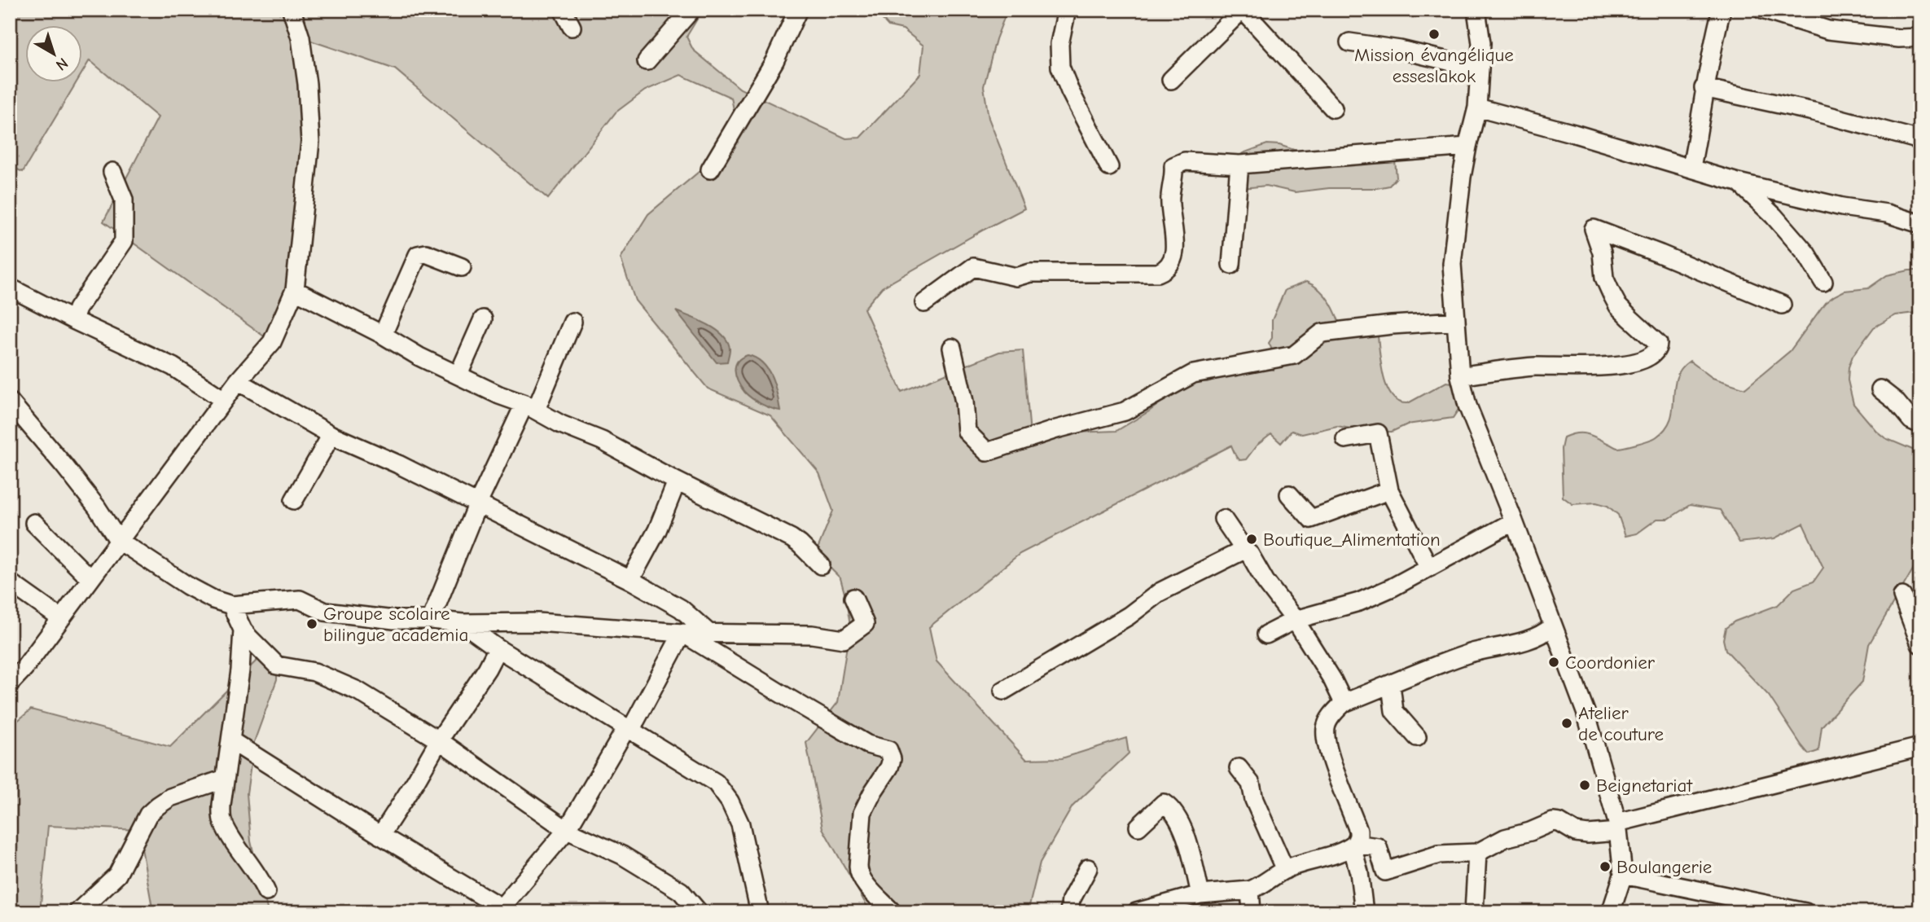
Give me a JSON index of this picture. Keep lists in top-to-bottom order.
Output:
{
  "places": [
    "Mission évangélique esseslakok",
    "Boutique_Alimentation",
    "Groupe scolaire bilingue academia",
    "Coordonier",
    "Atelier de couture",
    "Beignetariat",
    "Boulangerie"
  ],
  "north": "bottom right"
}
